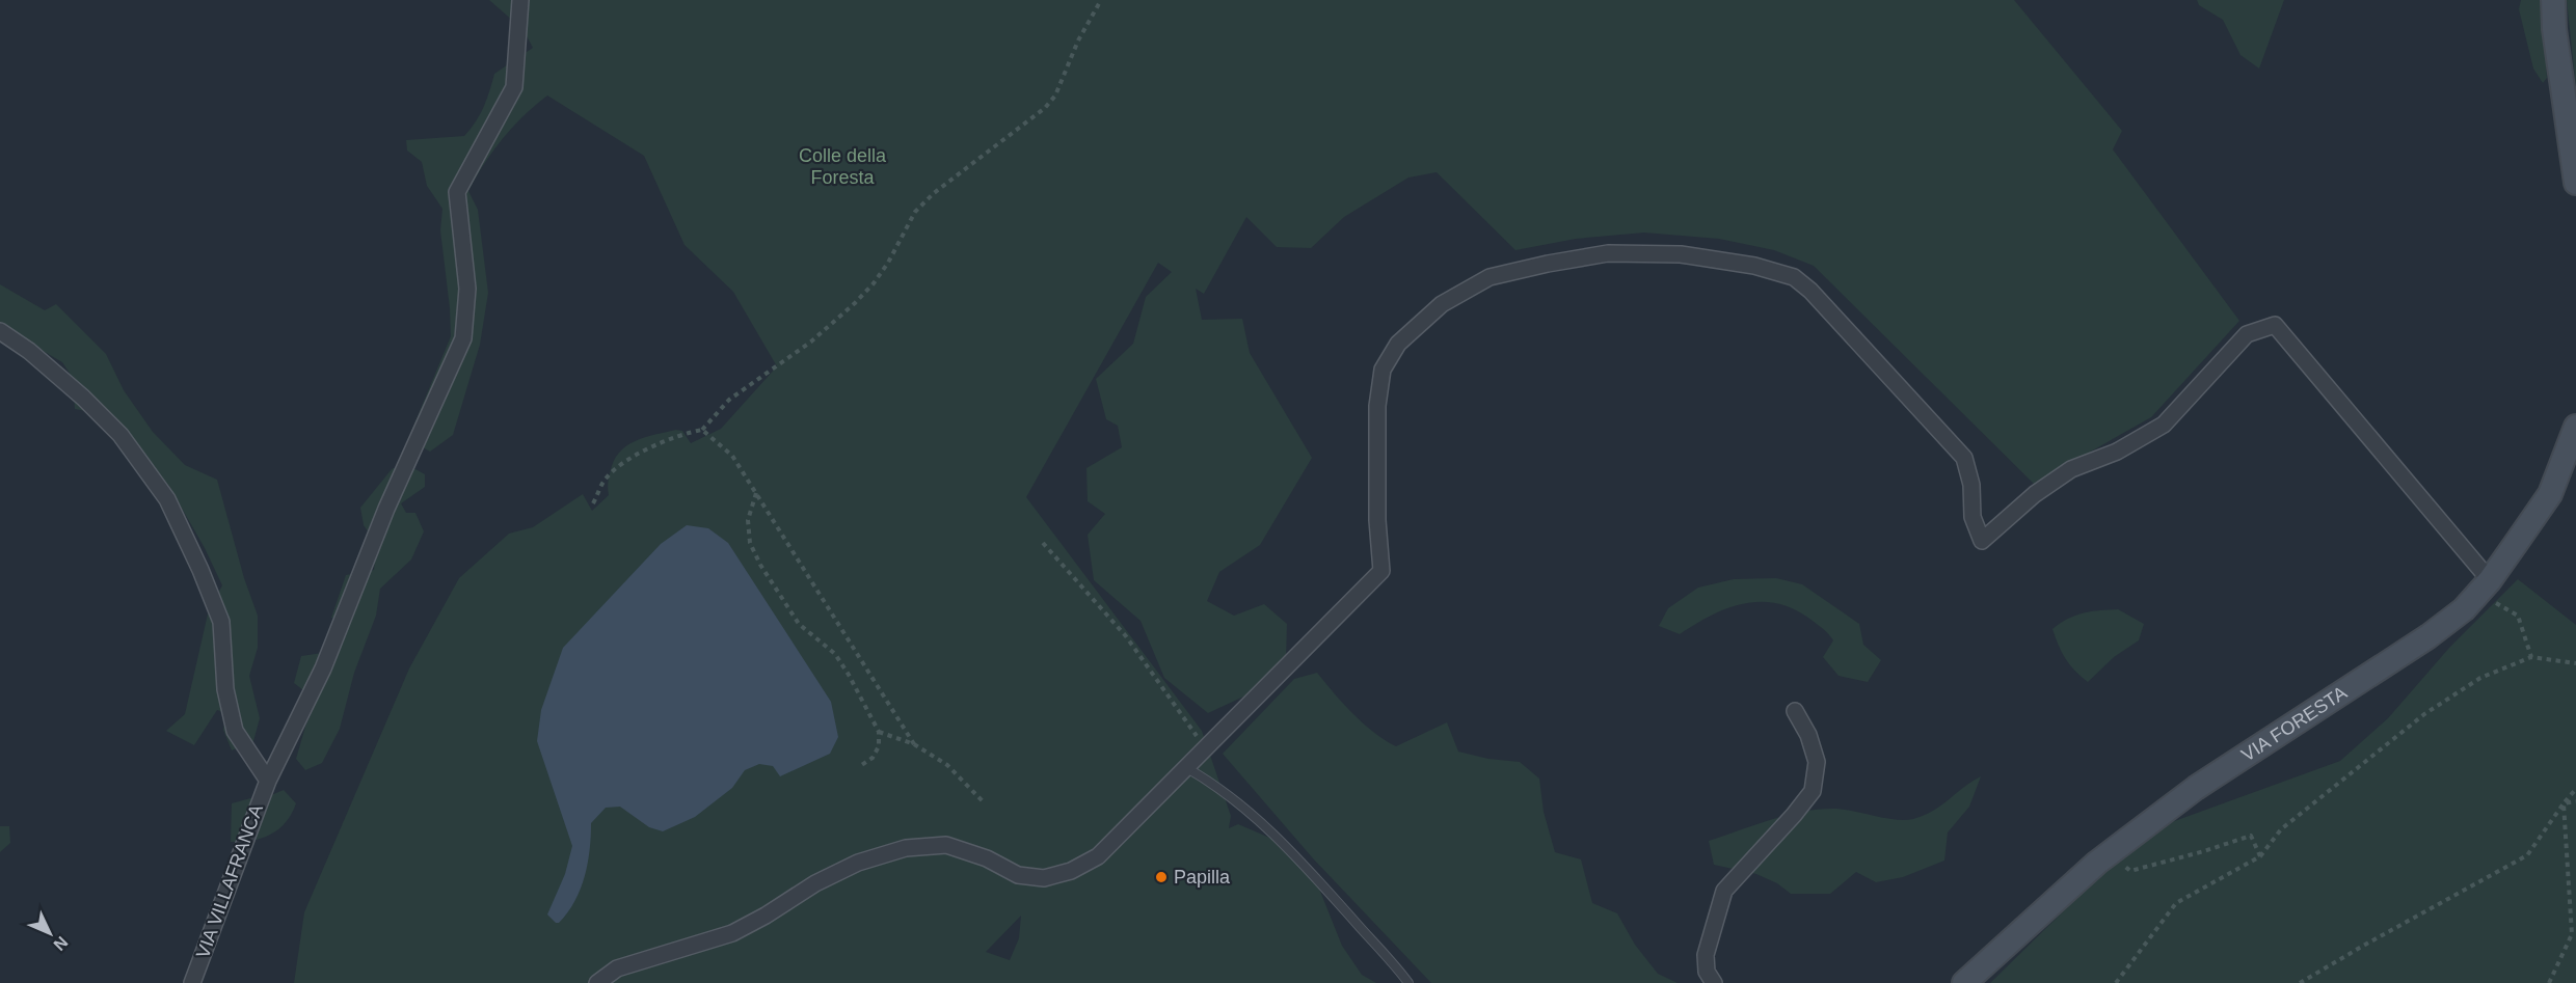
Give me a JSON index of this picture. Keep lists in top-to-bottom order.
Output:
{
  "streets": {
    "main road": ["VIA FORESTA"],
    "street": ["VIA VILLAFRANCA"]
  },
  "parks": ["Colle della Foresta"],
  "places": ["Papilla"],
  "north": "bottom right"
}
